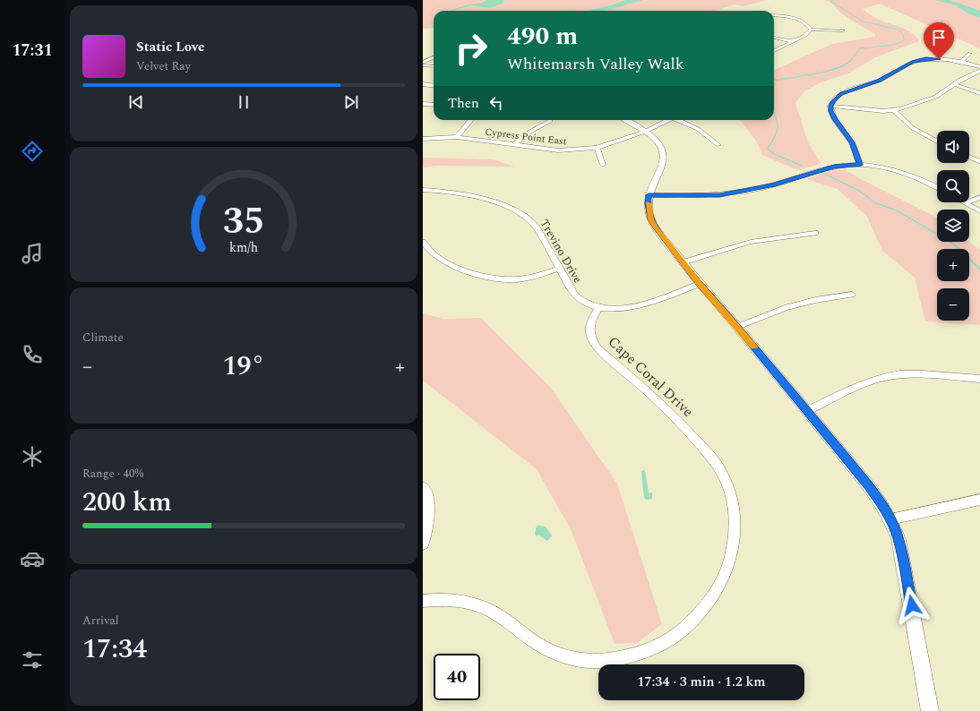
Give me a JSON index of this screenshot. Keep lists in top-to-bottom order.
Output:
{
  "streets": {
    "street": ["Cypress Point East", "Trevino Drive", "Cape Coral Drive"]
  },
  "crossings": [
    ["Trevino Drive", "Cape Coral Drive"]
  ],
  "page": {
    "tabs": "17:31",
    "turn": ["490 m", "Whitemarsh Valley Walk"],
    "song": ["Static Love", "Velvet Ray"],
    "then": "Then",
    "map_buttons": ["+", "−"],
    "tile": [
      "Climate",
      ["Range · 40%", "200 km"],
      ["Arrival", "17:34"]
    ],
    "heat": ["−", "19°", "+"],
    "limit": "40",
    "trip": "17:34 · 3 min · 1.2 km",
    "gauge": ["35", "km/h"]
  }
}
